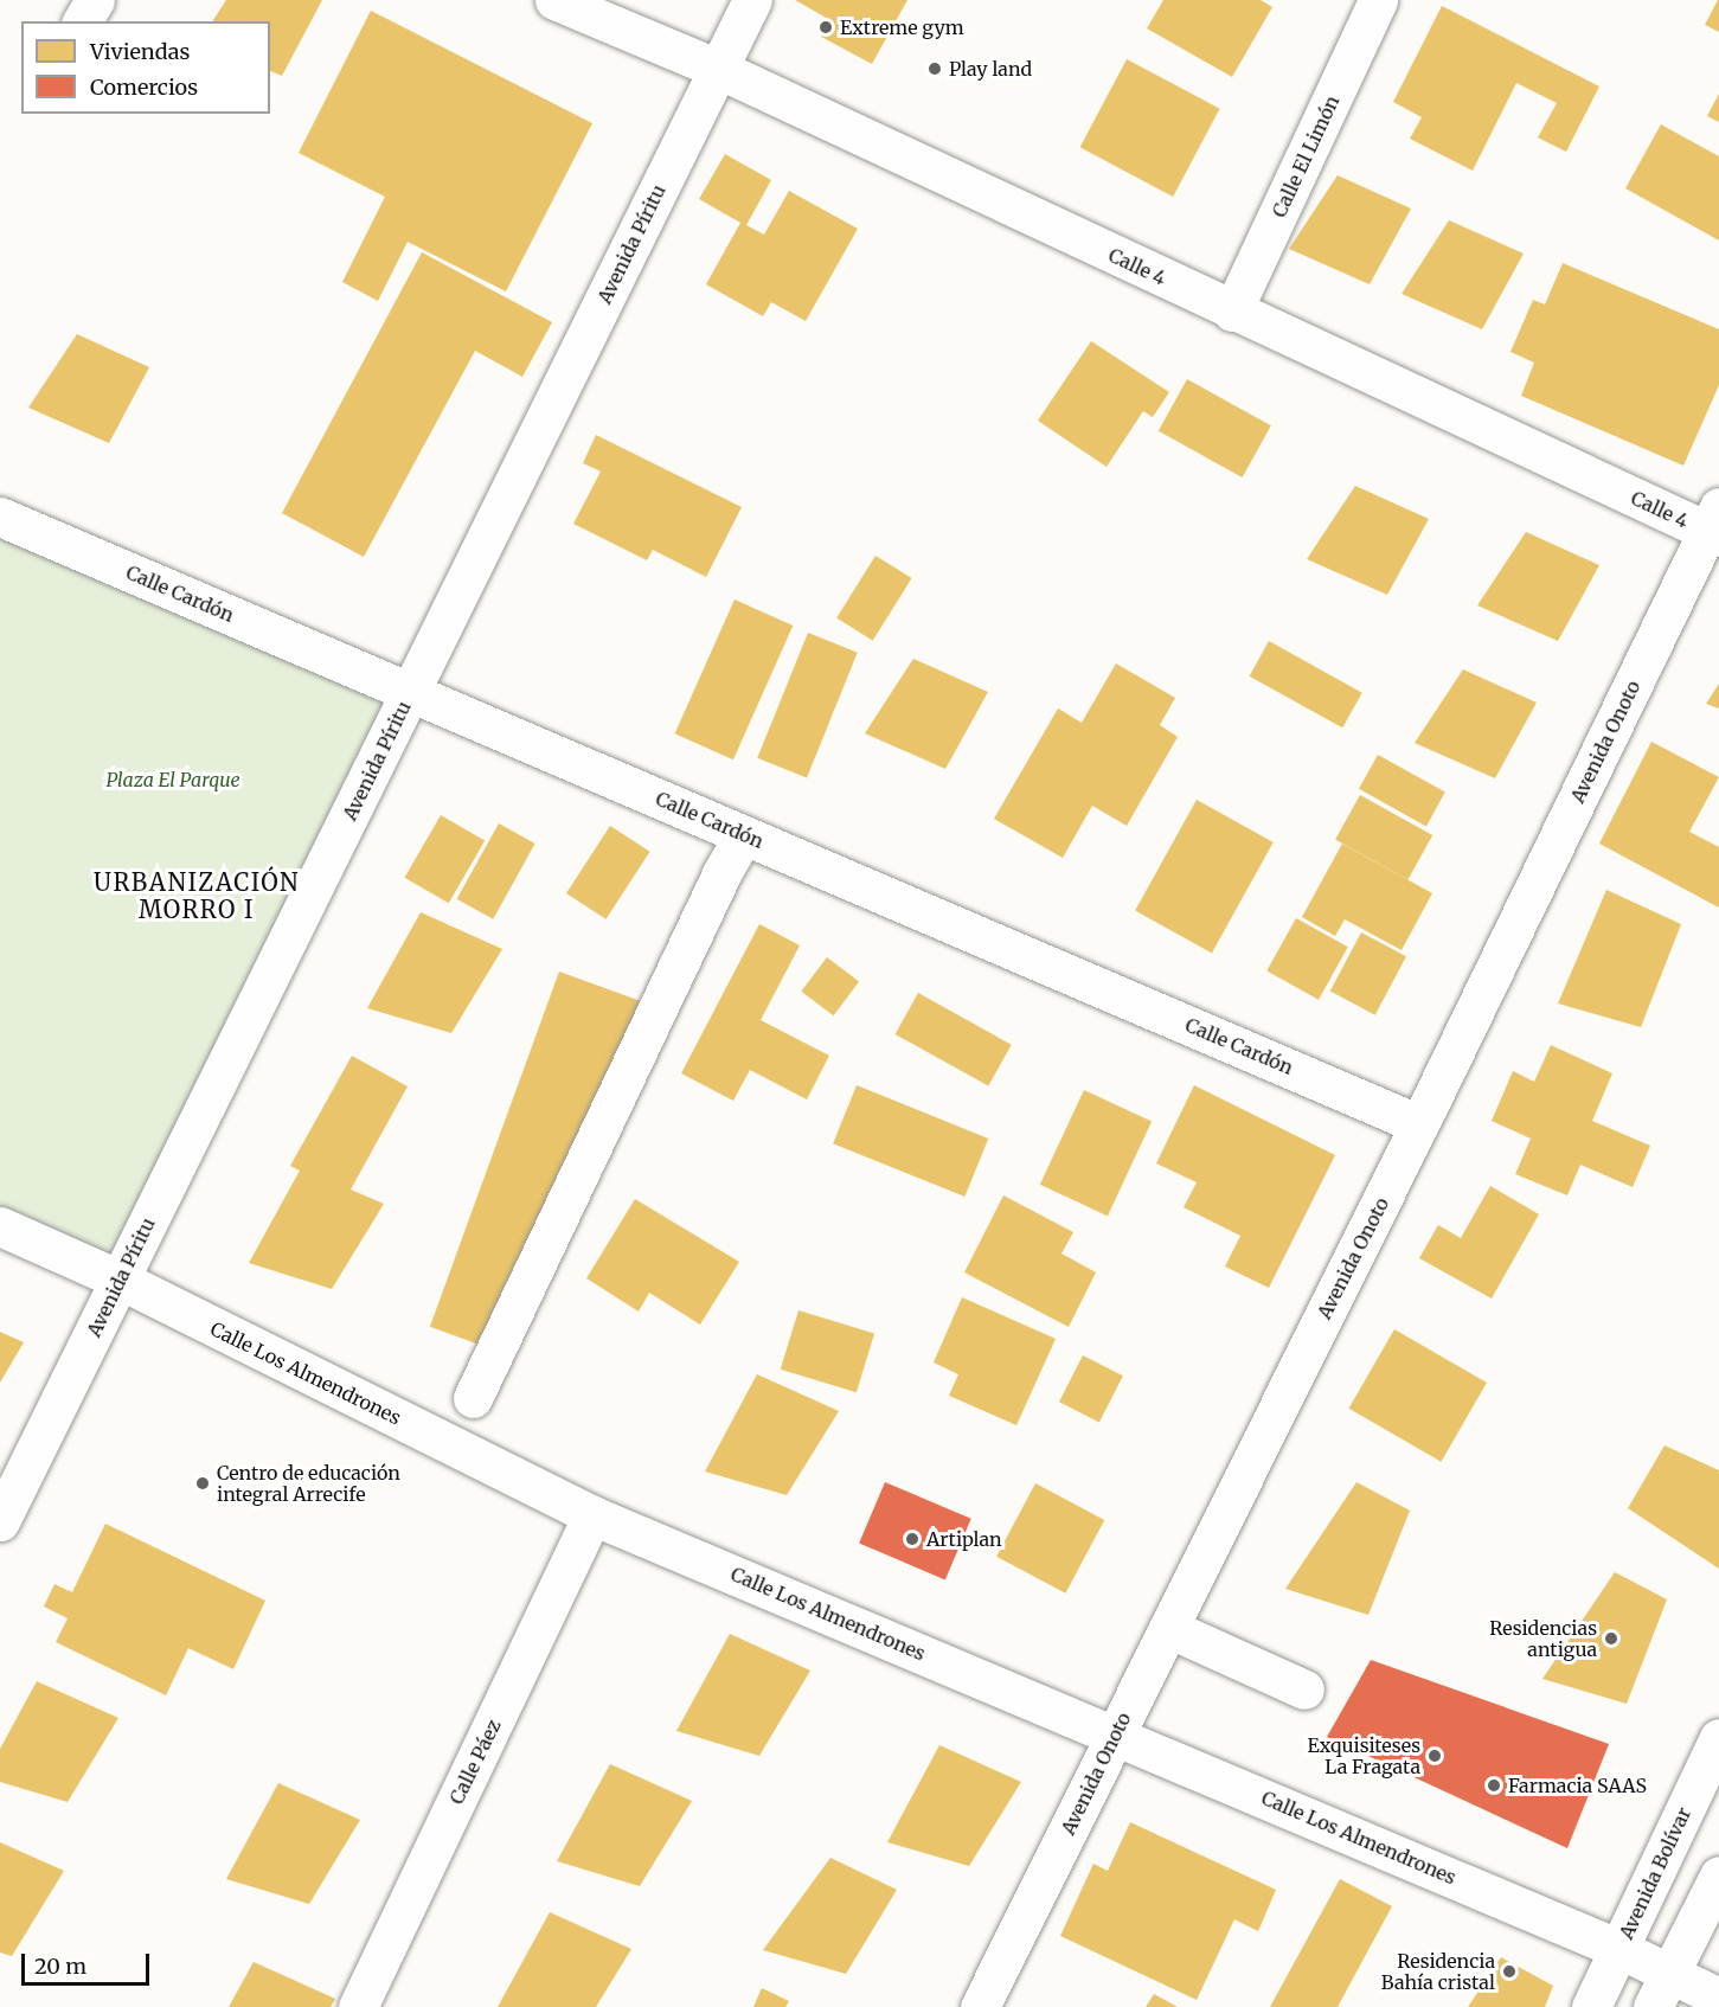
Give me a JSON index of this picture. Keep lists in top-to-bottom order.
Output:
{
  "streets": {
    "street": [
      "Calle El Limón",
      "Avenida Píritu",
      "Calle 4",
      "Calle Cardón",
      "Avenida Onoto",
      "Calle Los Almendrones",
      "Calle Páez",
      "Avenida Bolívar"
    ]
  },
  "crossings": [
    ["Calle El Limón", "Calle 4"],
    ["Avenida Píritu", "Calle 4"],
    ["Avenida Píritu", "Calle Cardón"],
    ["Avenida Píritu", "Calle Los Almendrones"],
    ["Calle 4", "Avenida Onoto"],
    ["Calle Cardón", "Avenida Onoto"],
    ["Avenida Onoto", "Calle Los Almendrones"],
    ["Calle Los Almendrones", "Calle Páez"],
    ["Calle Los Almendrones", "Avenida Bolívar"]
  ],
  "districts": ["URBANIZACIÓN MORRO I"],
  "parks": ["Plaza El Parque"],
  "places": [
    "Extreme gym",
    "Play land",
    "Centro de educación integral Arrecife",
    "Artiplan",
    "Residencias antigua",
    "Exquisiteses La Fragata",
    "Farmacia SAAS",
    "Residencia Bahía cristal"
  ],
  "legend": ["Viviendas", "Comercios"],
  "scale_bar": "20 m"
}
